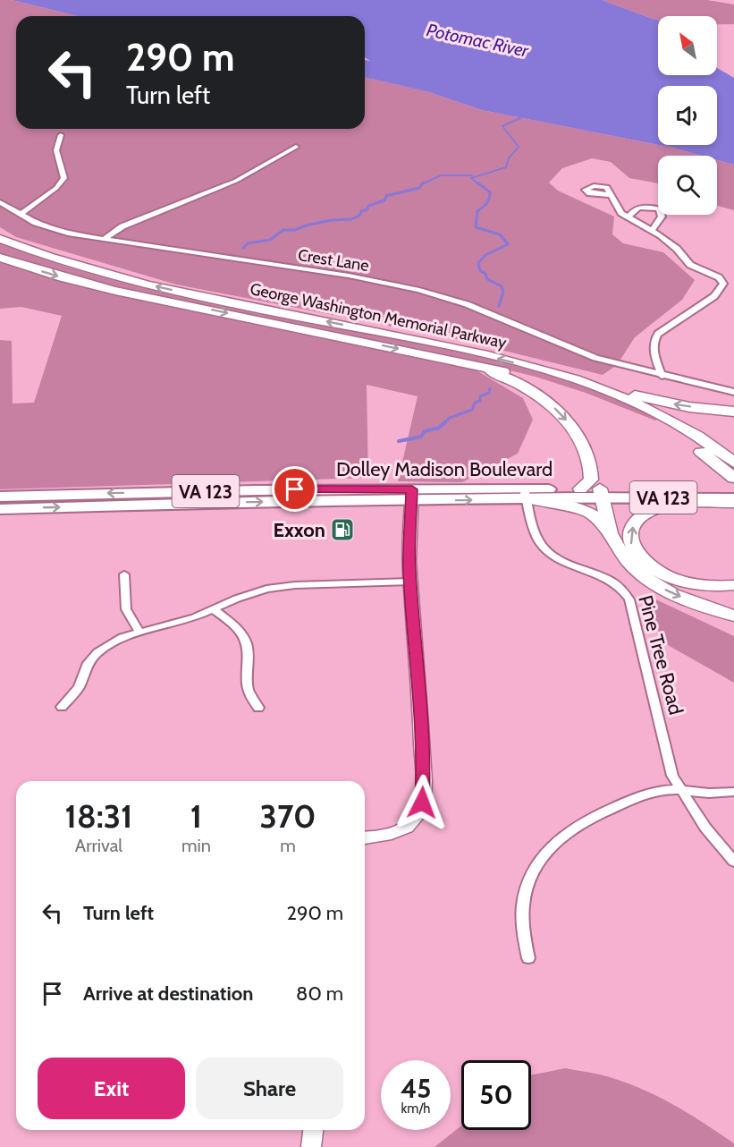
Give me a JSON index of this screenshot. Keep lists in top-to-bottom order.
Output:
{
  "streets": {
    "highway": ["George Washington Memorial Parkway"],
    "main road": ["Dolley Madison Boulevard", "VA 123"],
    "street": ["Crest Lane", "Pine Tree Road"]
  },
  "crossings": [
    ["George Washington Memorial Parkway", "Dolley Madison Boulevard"],
    ["Dolley Madison Boulevard", "Pine Tree Road"]
  ],
  "water": ["Potomac River"],
  "places": {
    "fuel station": ["Exxon"]
  },
  "north": "top left",
  "page": {
    "turn": ["290 m", "Turn left"],
    "eta": [
      "18:31",
      "Arrival",
      "1",
      "min",
      "370",
      "m"
    ],
    "list": [
      {
        "name": "Turn left",
        "value": "290 m"
      },
      {
        "name": "Arrive at destination",
        "value": "80 m"
      }
    ],
    "buttons": ["Exit", "Share"],
    "speed": "45 km/h",
    "limit": "50"
  }
}
